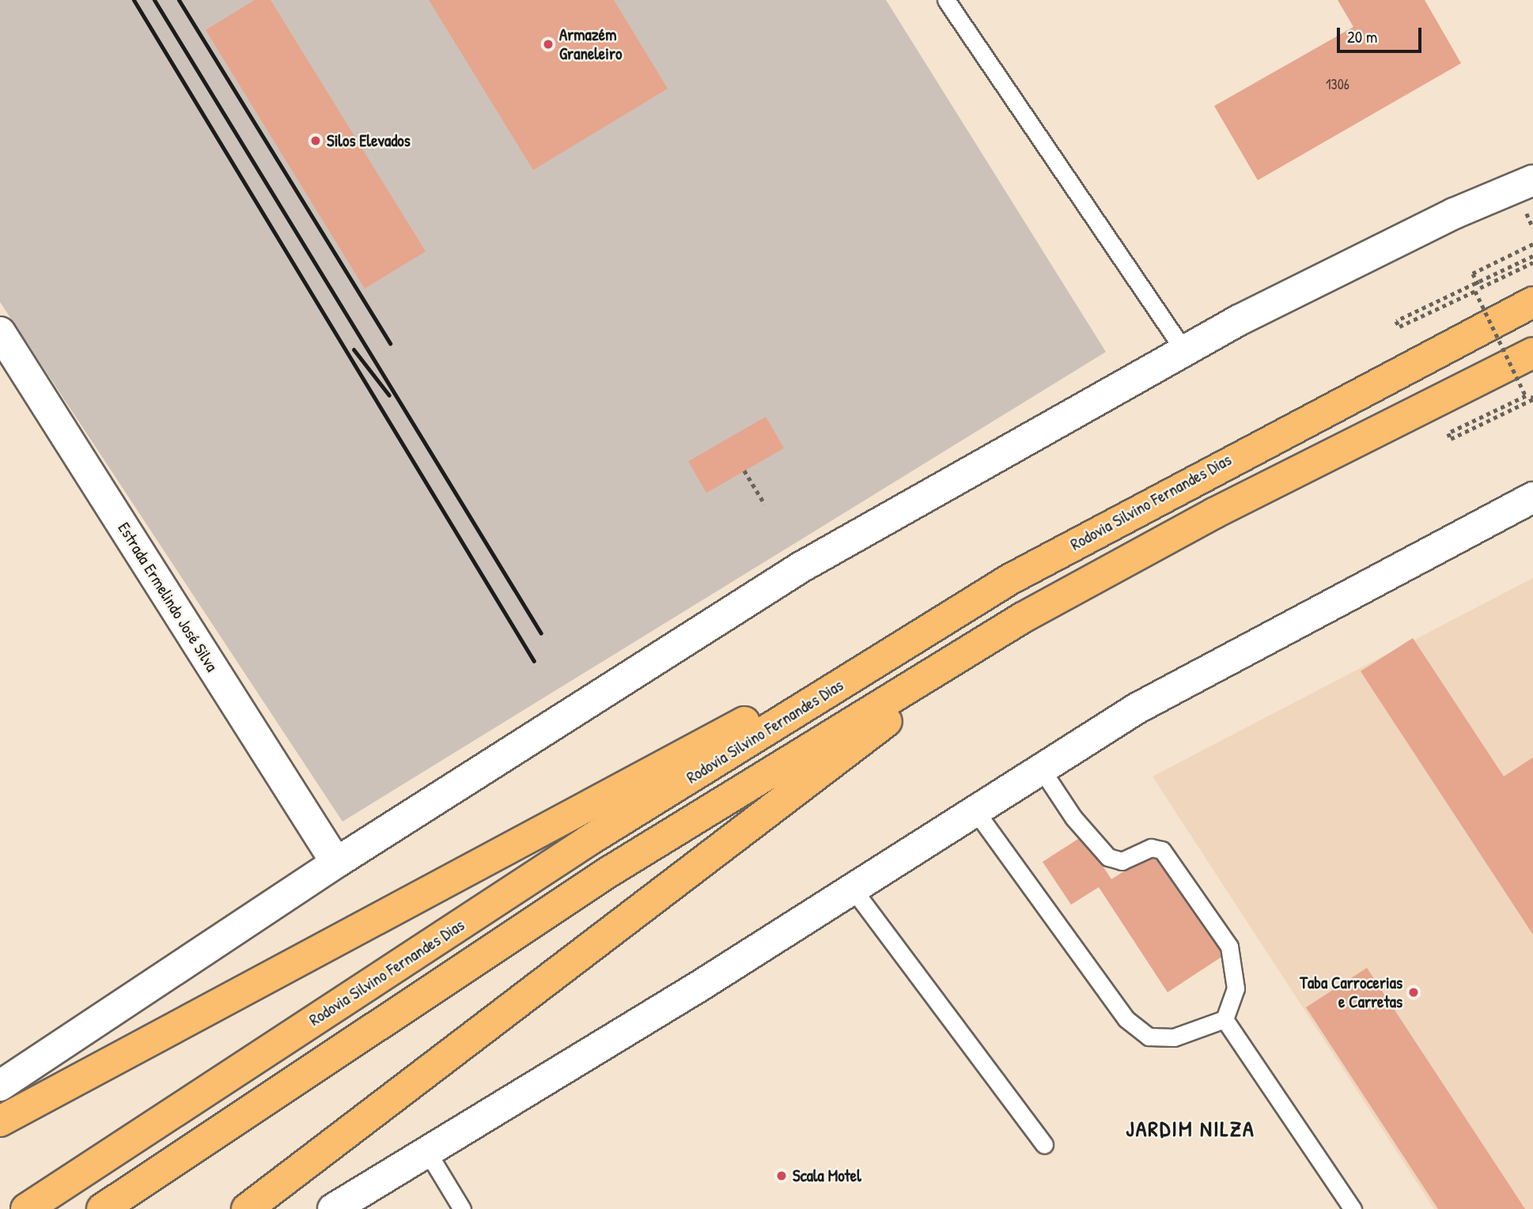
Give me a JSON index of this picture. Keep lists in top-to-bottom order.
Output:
{
  "streets": {
    "highway": ["Rodovia Silvino Fernandes Dias"],
    "street": ["Estrada Ermelindo José Silva"]
  },
  "districts": ["JARDIM NILZA"],
  "places": [
    "Armazém Graneleiro",
    "Silos Elevados",
    "Taba Carrocerias e Carretas",
    "Scala Motel"
  ],
  "house_numbers": ["1306"],
  "scale_bar": "20 m"
}
